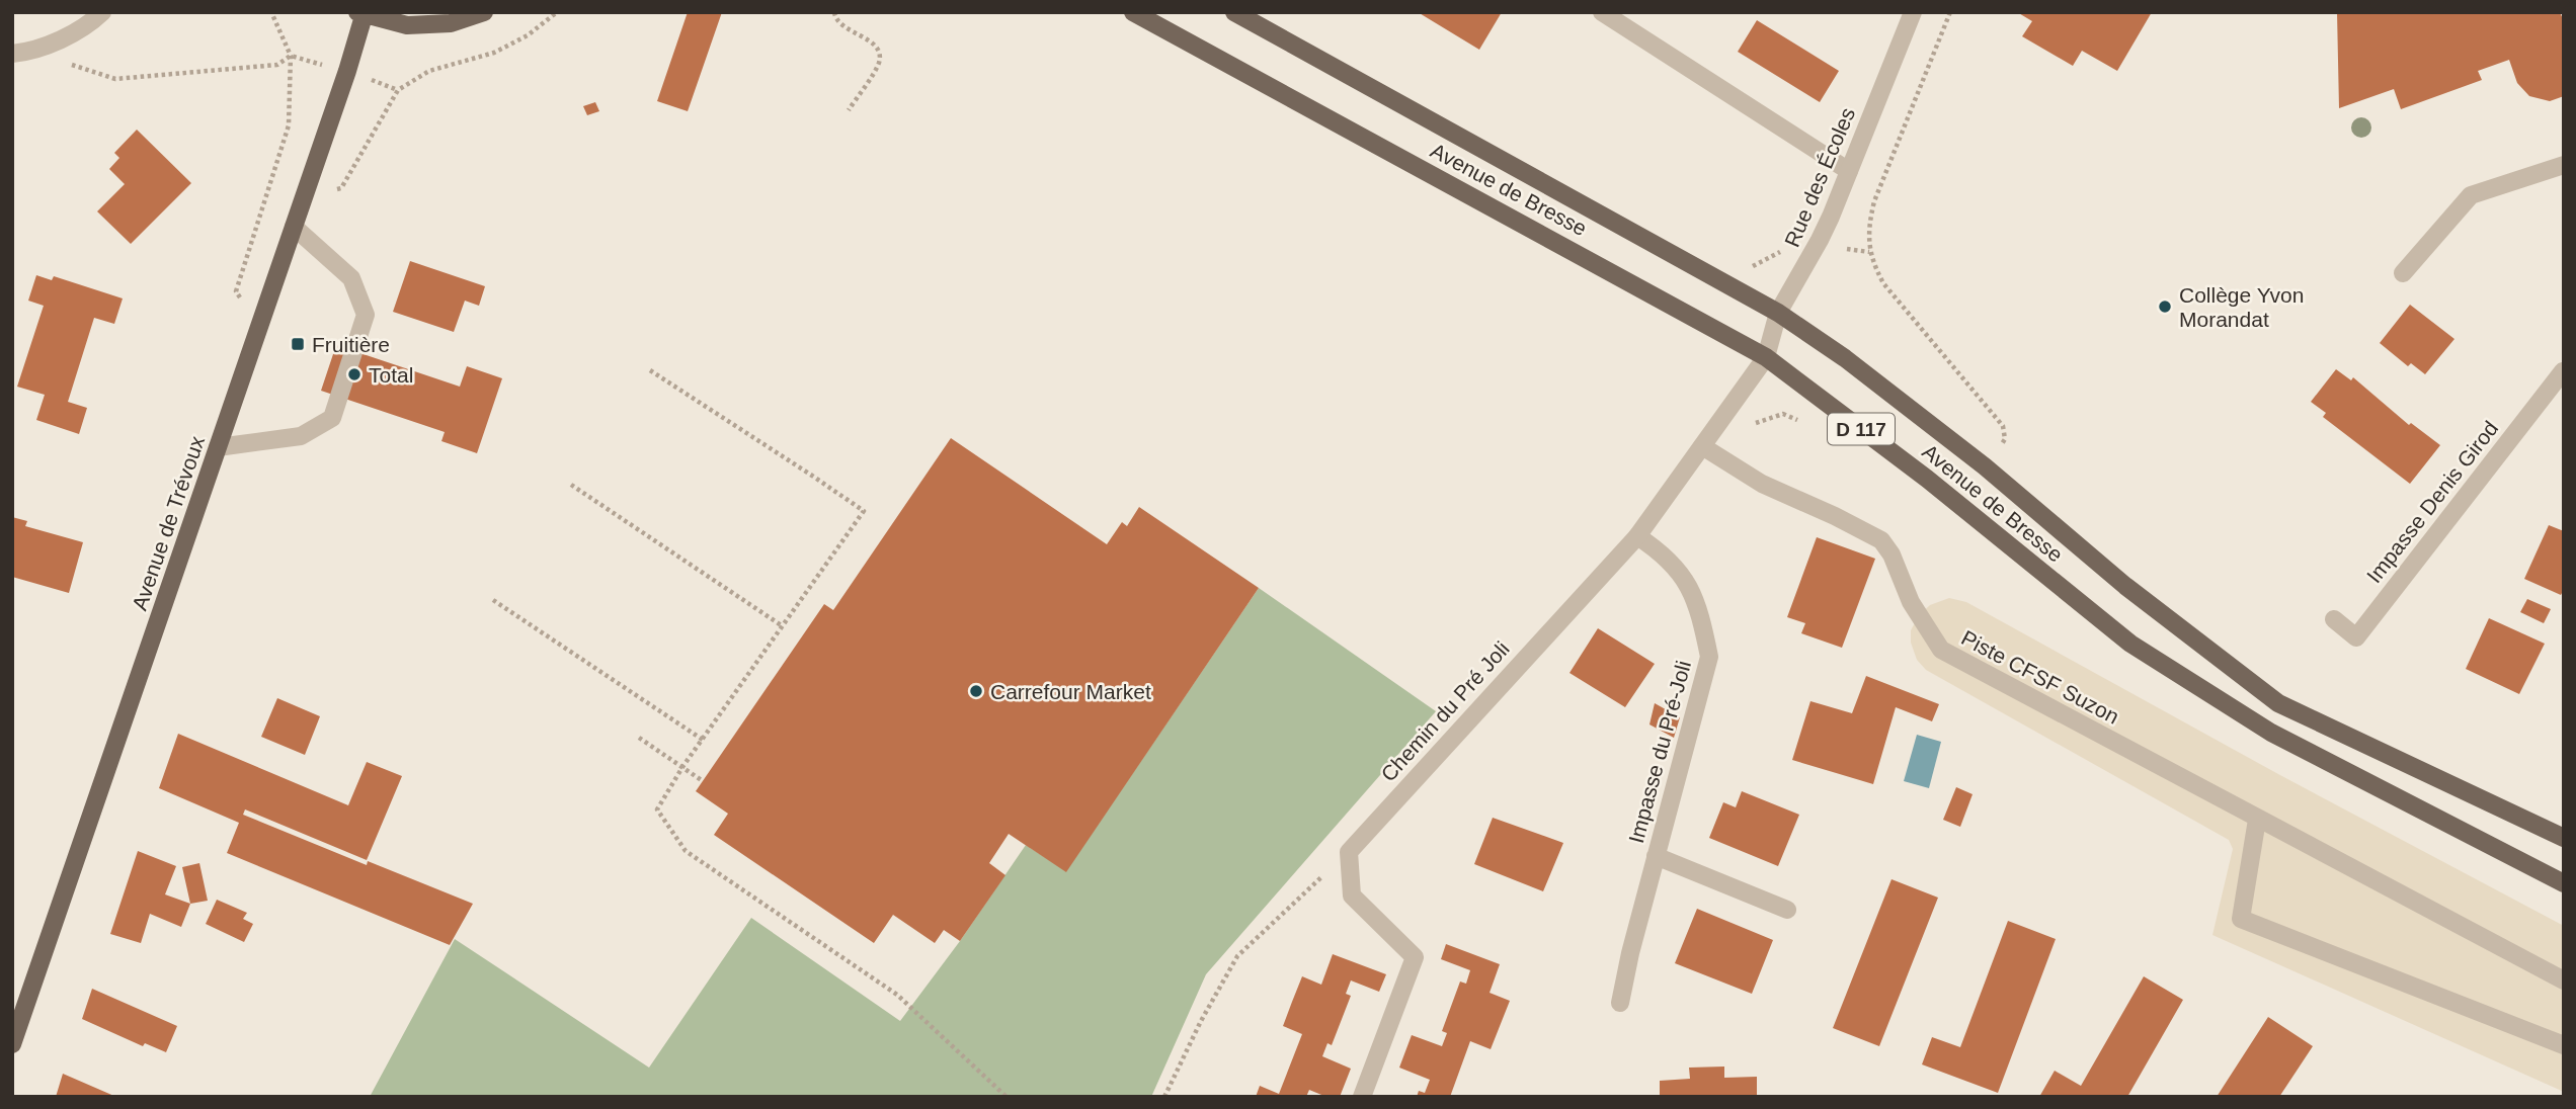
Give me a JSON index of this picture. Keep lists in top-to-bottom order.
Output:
{
  "streets": {
    "main road": ["Avenue de Bresse", "D 117", "Avenue de Trévoux"],
    "street": [
      "Rue des Écoles",
      "Impasse Denis Girod",
      "Piste CFSF Suzon",
      "Chemin du Pré Joli",
      "Impasse du Pré-Joli"
    ]
  },
  "crossings": [
    ["Rue des Écoles", "Avenue de Bresse"],
    ["Rue des Écoles", "Chemin du Pré Joli"],
    ["Avenue de Bresse", "Chemin du Pré Joli"],
    ["Piste CFSF Suzon", "Chemin du Pré Joli"],
    ["Chemin du Pré Joli", "Impasse du Pré-Joli"]
  ],
  "places": {
    "other": ["Collège Yvon Morandat", "Total", "Carrefour Market"],
    "transit": ["Fruitière"]
  }
}
